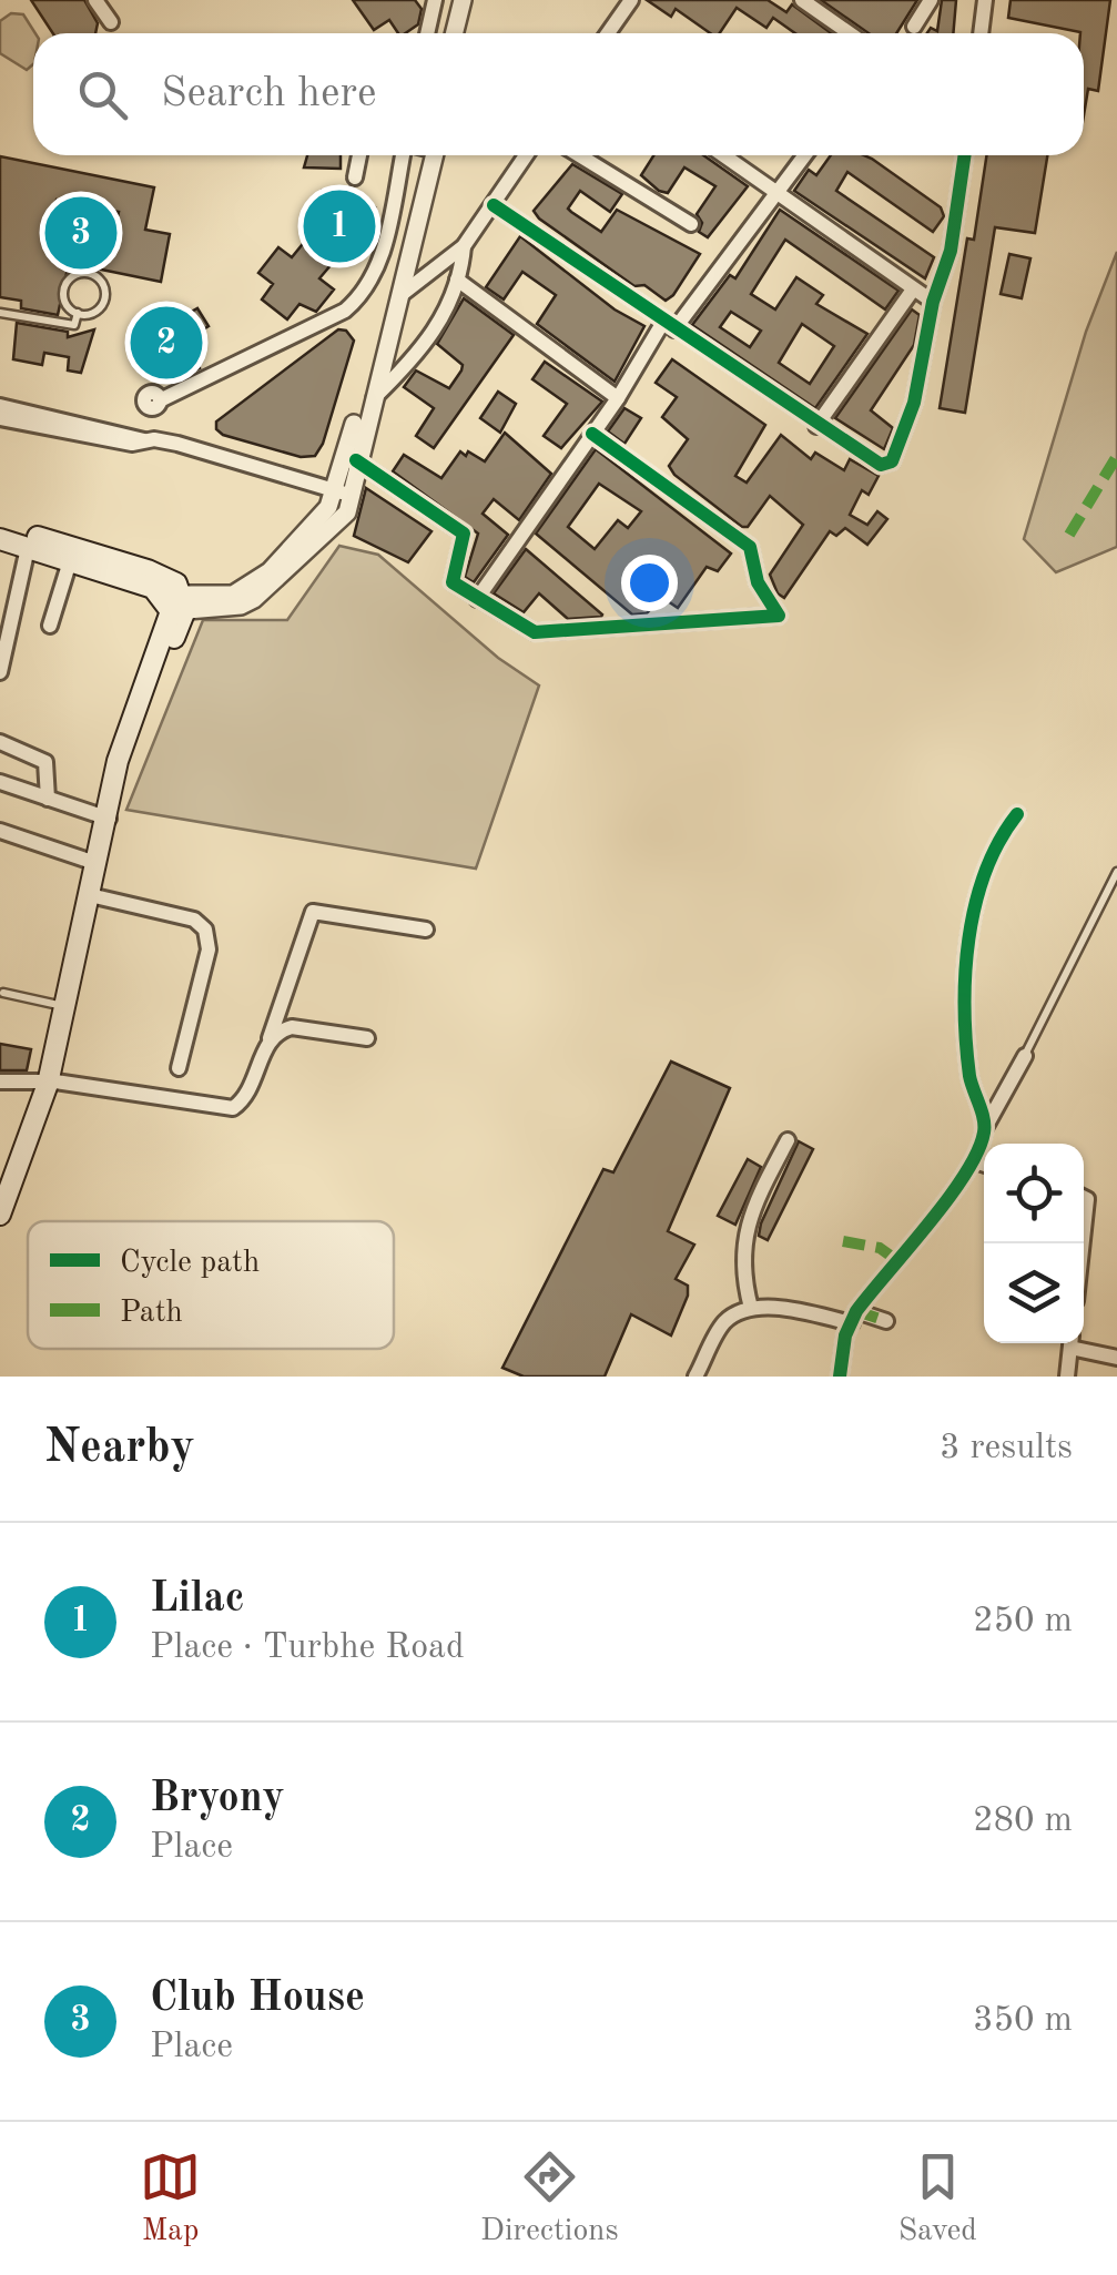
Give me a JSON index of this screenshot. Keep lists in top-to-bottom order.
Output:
{
  "legend": ["Cycle path", "Path"],
  "page": {
    "search": "Search here",
    "pins": ["1", "3", "2"],
    "heading": ["Nearby", "3 results"],
    "list": [
      {
        "mark": "1",
        "name": "Lilac",
        "note": "Place · Turbhe Road",
        "value": "250 m"
      },
      {
        "mark": "2",
        "name": "Bryony",
        "note": "Place",
        "value": "280 m"
      },
      {
        "mark": "3",
        "name": "Club House",
        "note": "Place",
        "value": "350 m"
      }
    ],
    "nav": ["Map", "Directions", "Saved"]
  }
}
